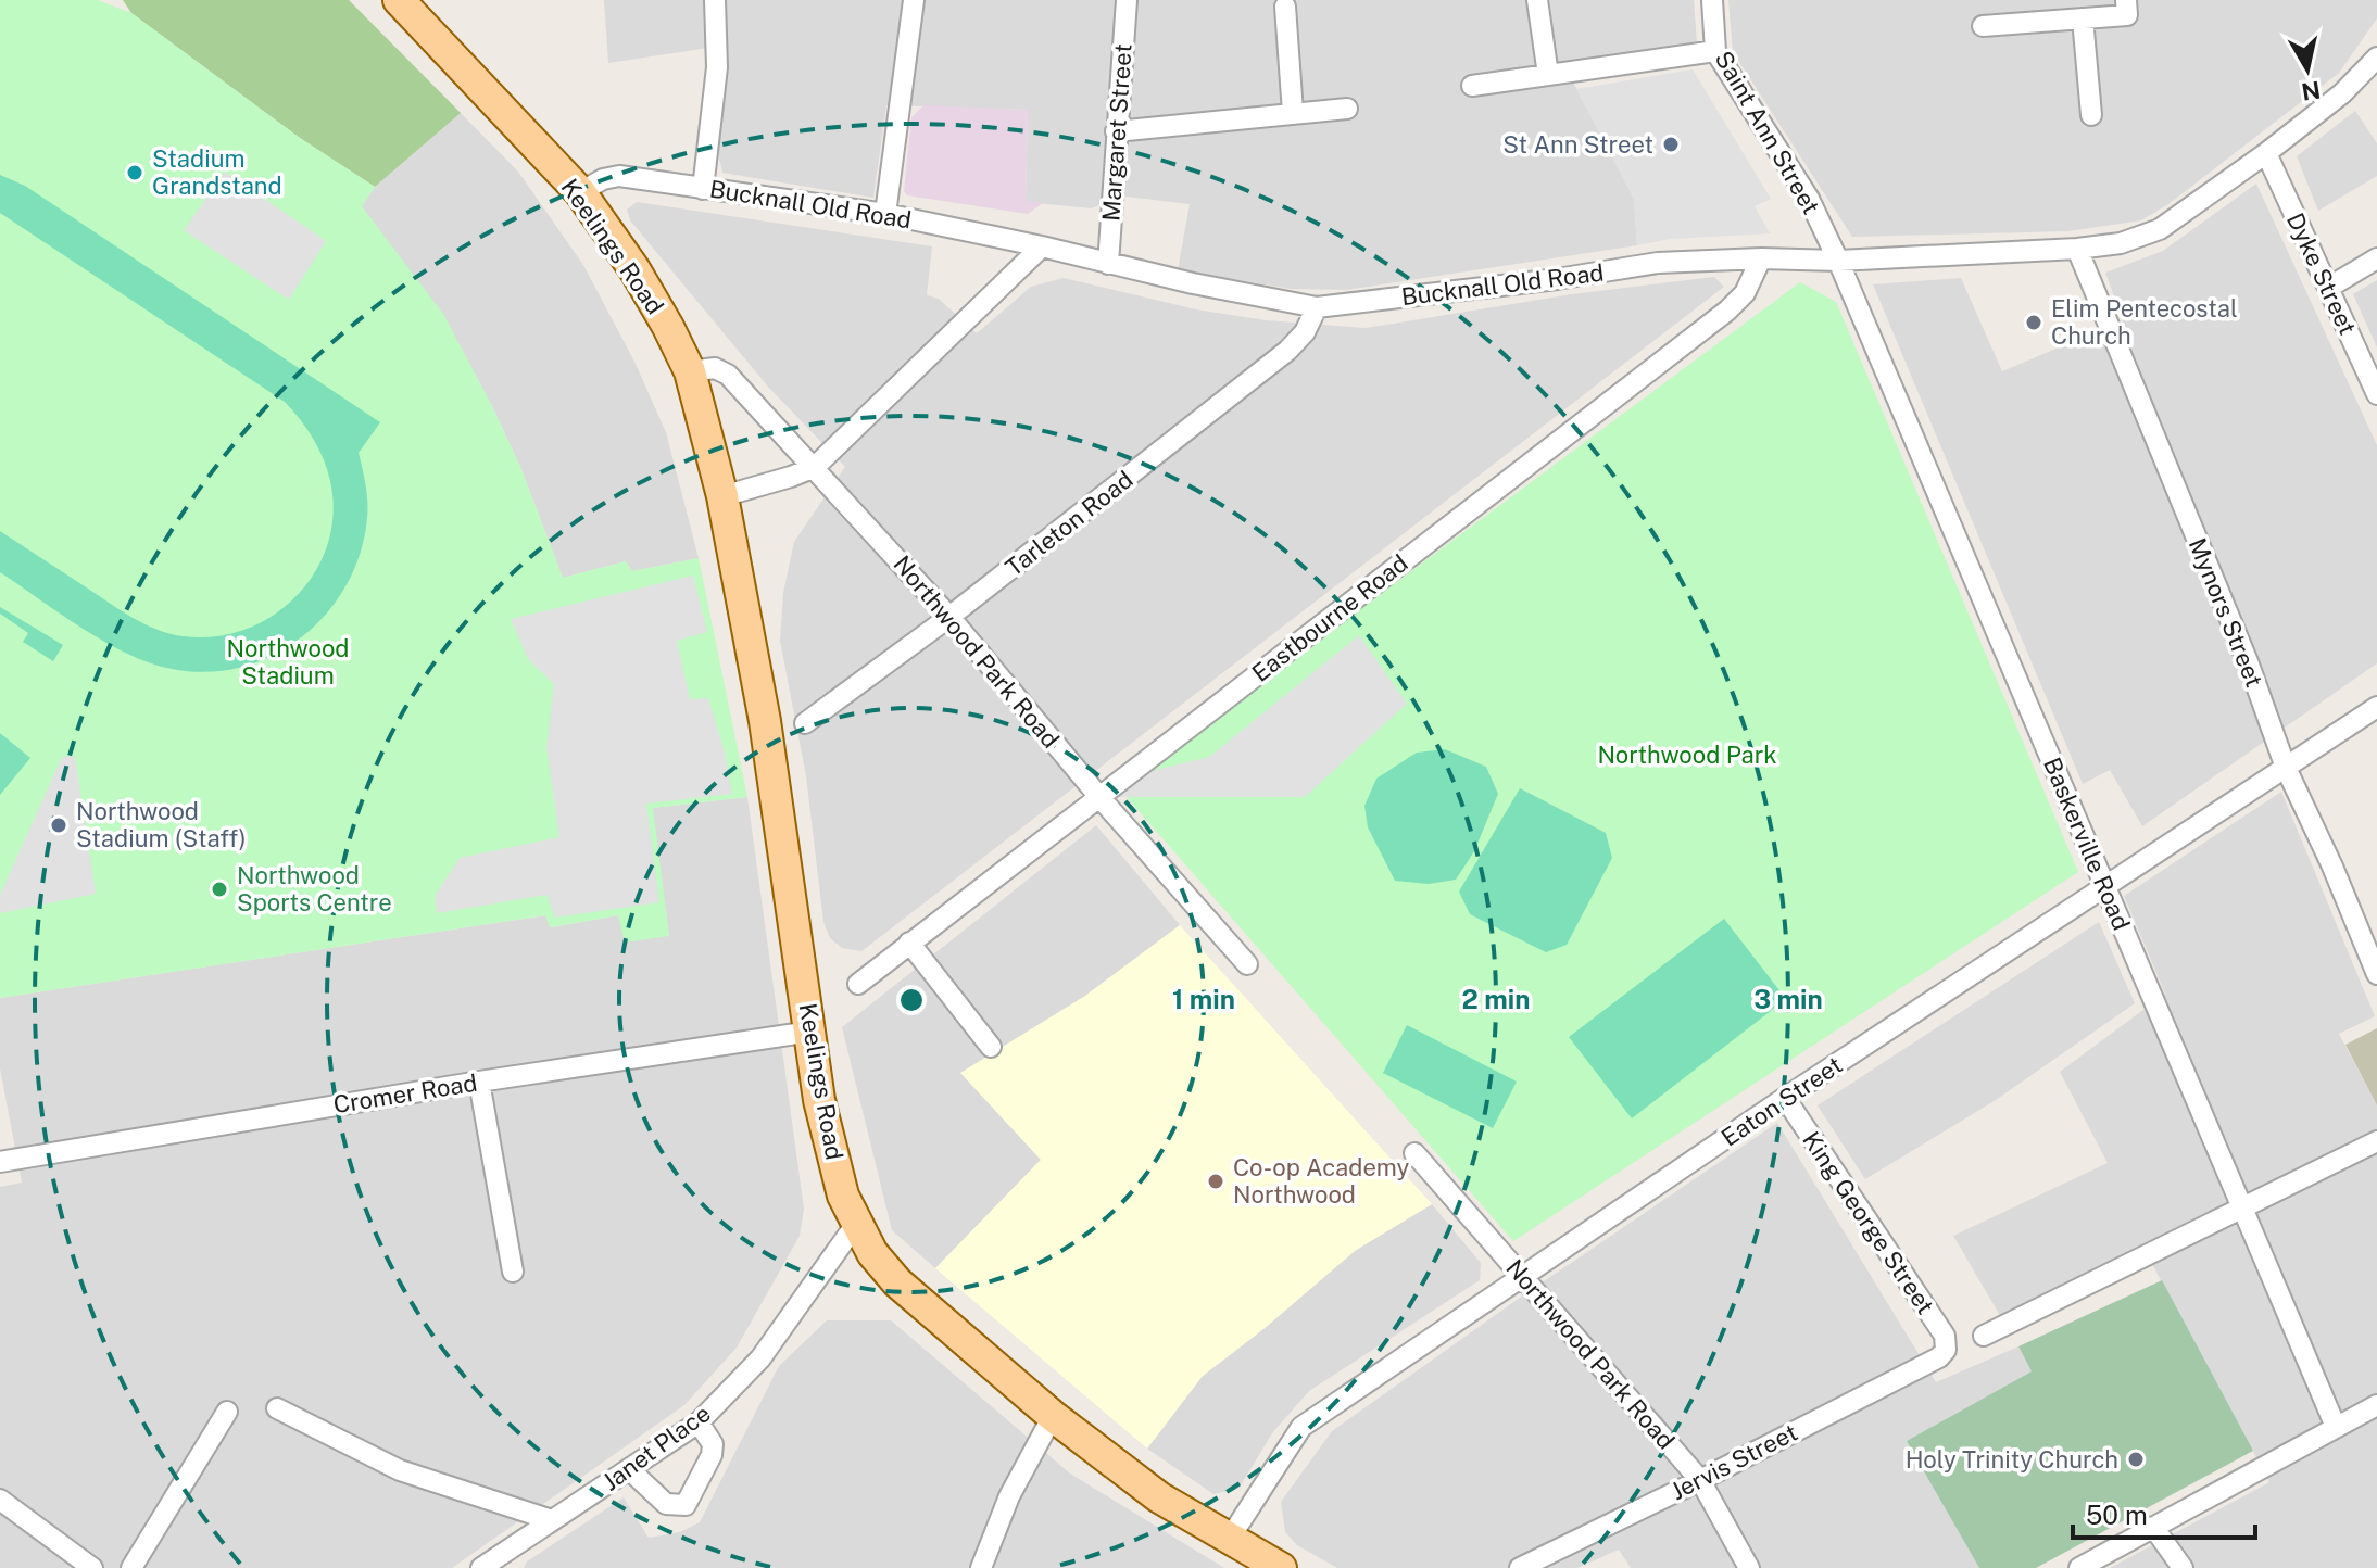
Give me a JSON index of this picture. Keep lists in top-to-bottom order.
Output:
{
  "streets": {
    "main road": ["Keelings Road"],
    "street": [
      "Margaret Street",
      "Saint Ann Street",
      "Bucknall Old Road",
      "Dyke Street",
      "Tarleton Road",
      "Mynors Street",
      "Eastbourne Road",
      "Northwood Park Road",
      "Baskerville Road",
      "Cromer Road",
      "Eaton Street",
      "King George Street",
      "Janet Place",
      "Jervis Street"
    ]
  },
  "crossings": [
    ["Margaret Street", "Bucknall Old Road"],
    ["Saint Ann Street", "Bucknall Old Road"],
    ["Saint Ann Street", "Baskerville Road"],
    ["Bucknall Old Road", "Keelings Road"],
    ["Bucknall Old Road", "Dyke Street"],
    ["Bucknall Old Road", "Tarleton Road"],
    ["Bucknall Old Road", "Mynors Street"],
    ["Bucknall Old Road", "Eastbourne Road"],
    ["Bucknall Old Road", "Baskerville Road"],
    ["Keelings Road", "Northwood Park Road"],
    ["Keelings Road", "Cromer Road"],
    ["Keelings Road", "Eaton Street"],
    ["Keelings Road", "Janet Place"],
    ["Tarleton Road", "Northwood Park Road"],
    ["Mynors Street", "Eaton Street"],
    ["Eastbourne Road", "Northwood Park Road"],
    ["Northwood Park Road", "Eaton Street"],
    ["Northwood Park Road", "Jervis Street"],
    ["Baskerville Road", "Eaton Street"],
    ["Eaton Street", "King George Street"],
    ["King George Street", "Jervis Street"]
  ],
  "parks": ["Northwood Stadium", "Northwood Park"],
  "places": [
    "St Ann Street",
    "Stadium Grandstand",
    "Elim Pentecostal Church",
    "Northwood Stadium (Staff)",
    "Northwood Sports Centre",
    "Co-op Academy Northwood",
    "Holy Trinity Church"
  ],
  "scale_bar": "50 m",
  "north": "bottom",
  "rings": ["1 min", "2 min", "3 min"]
}
